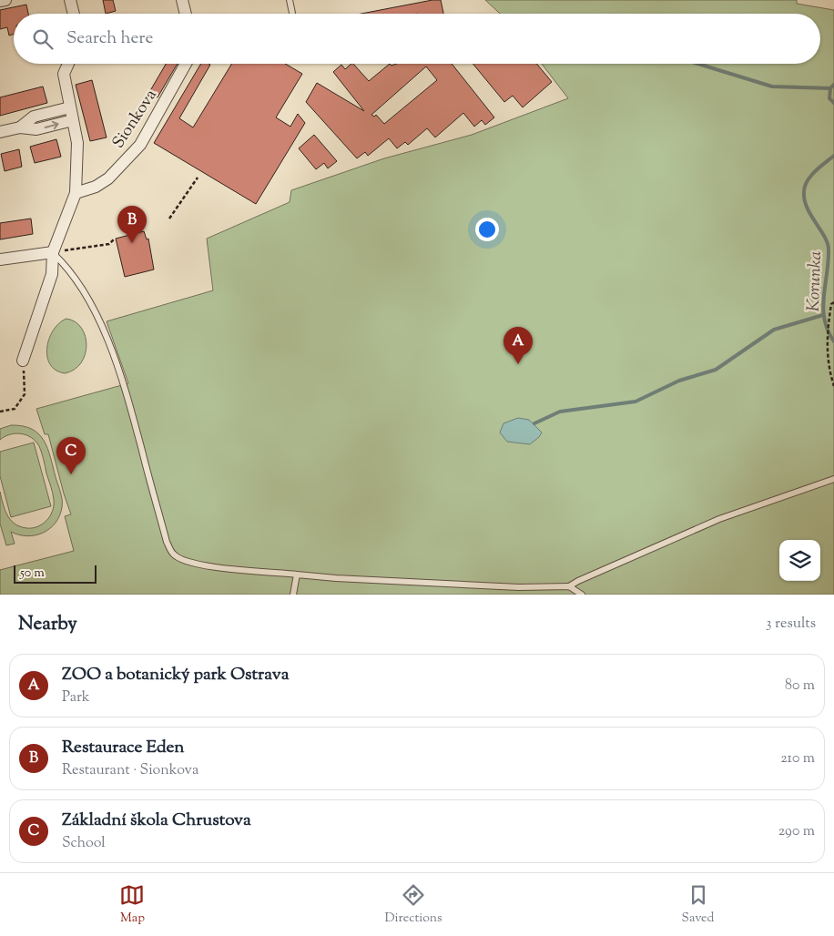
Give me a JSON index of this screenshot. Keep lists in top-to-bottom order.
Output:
{
  "streets": {
    "street": ["Sionkova"]
  },
  "water": ["Korunka"],
  "scale_bar": "50 m",
  "page": {
    "search": "Search here",
    "pins": ["B", "A", "C"],
    "scale": "50 m",
    "heading": ["Nearby", "3 results"],
    "list": [
      {
        "mark": "A",
        "name": "ZOO a botanický park Ostrava",
        "note": "Park",
        "value": "80 m"
      },
      {
        "mark": "B",
        "name": "Restaurace Eden",
        "note": "Restaurant · Sionkova",
        "value": "210 m"
      },
      {
        "mark": "C",
        "name": "Základní škola Chrustova",
        "note": "School",
        "value": "290 m"
      }
    ],
    "nav": ["Map", "Directions", "Saved"]
  }
}
